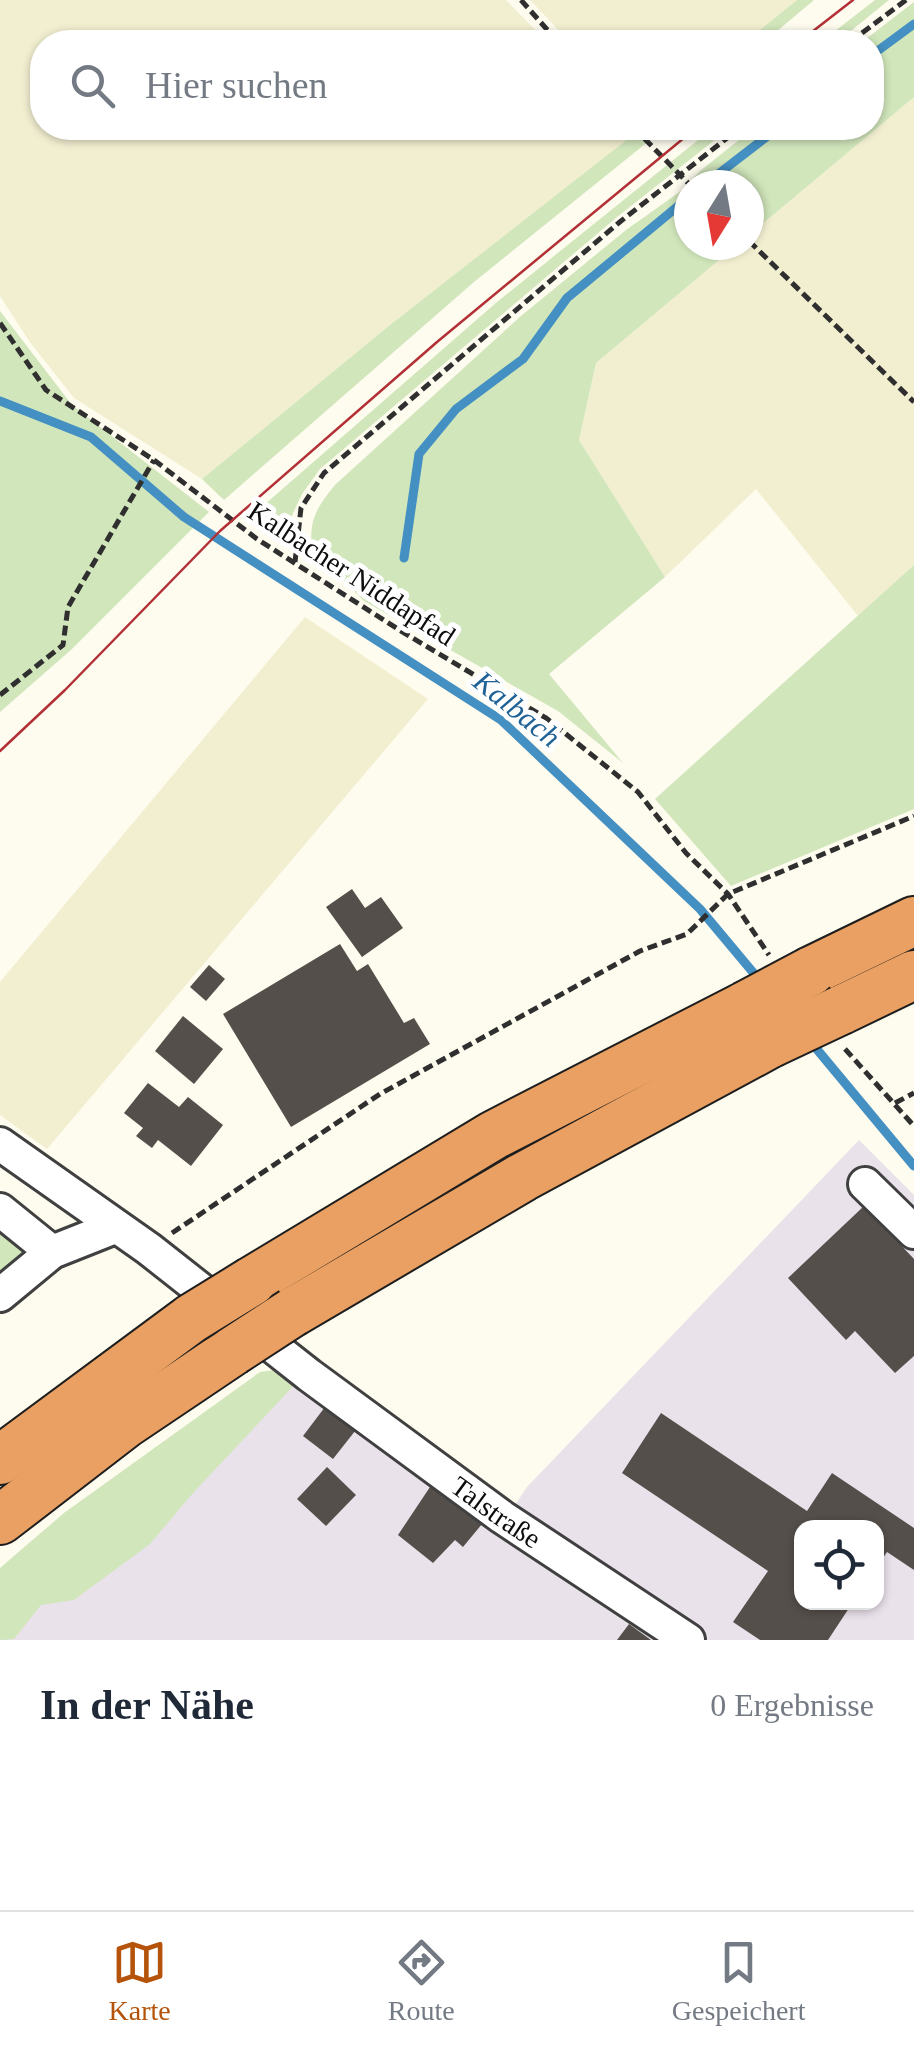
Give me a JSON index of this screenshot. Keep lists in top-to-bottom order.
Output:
{
  "streets": {
    "street": ["Talstraße"],
    "path": ["Kalbacher Niddapfad"]
  },
  "water": ["Kalbach"],
  "north": "bottom",
  "page": {
    "search": "Hier suchen",
    "heading": ["In der Nähe", "0 Ergebnisse"],
    "nav": ["Karte", "Route", "Gespeichert"]
  }
}
